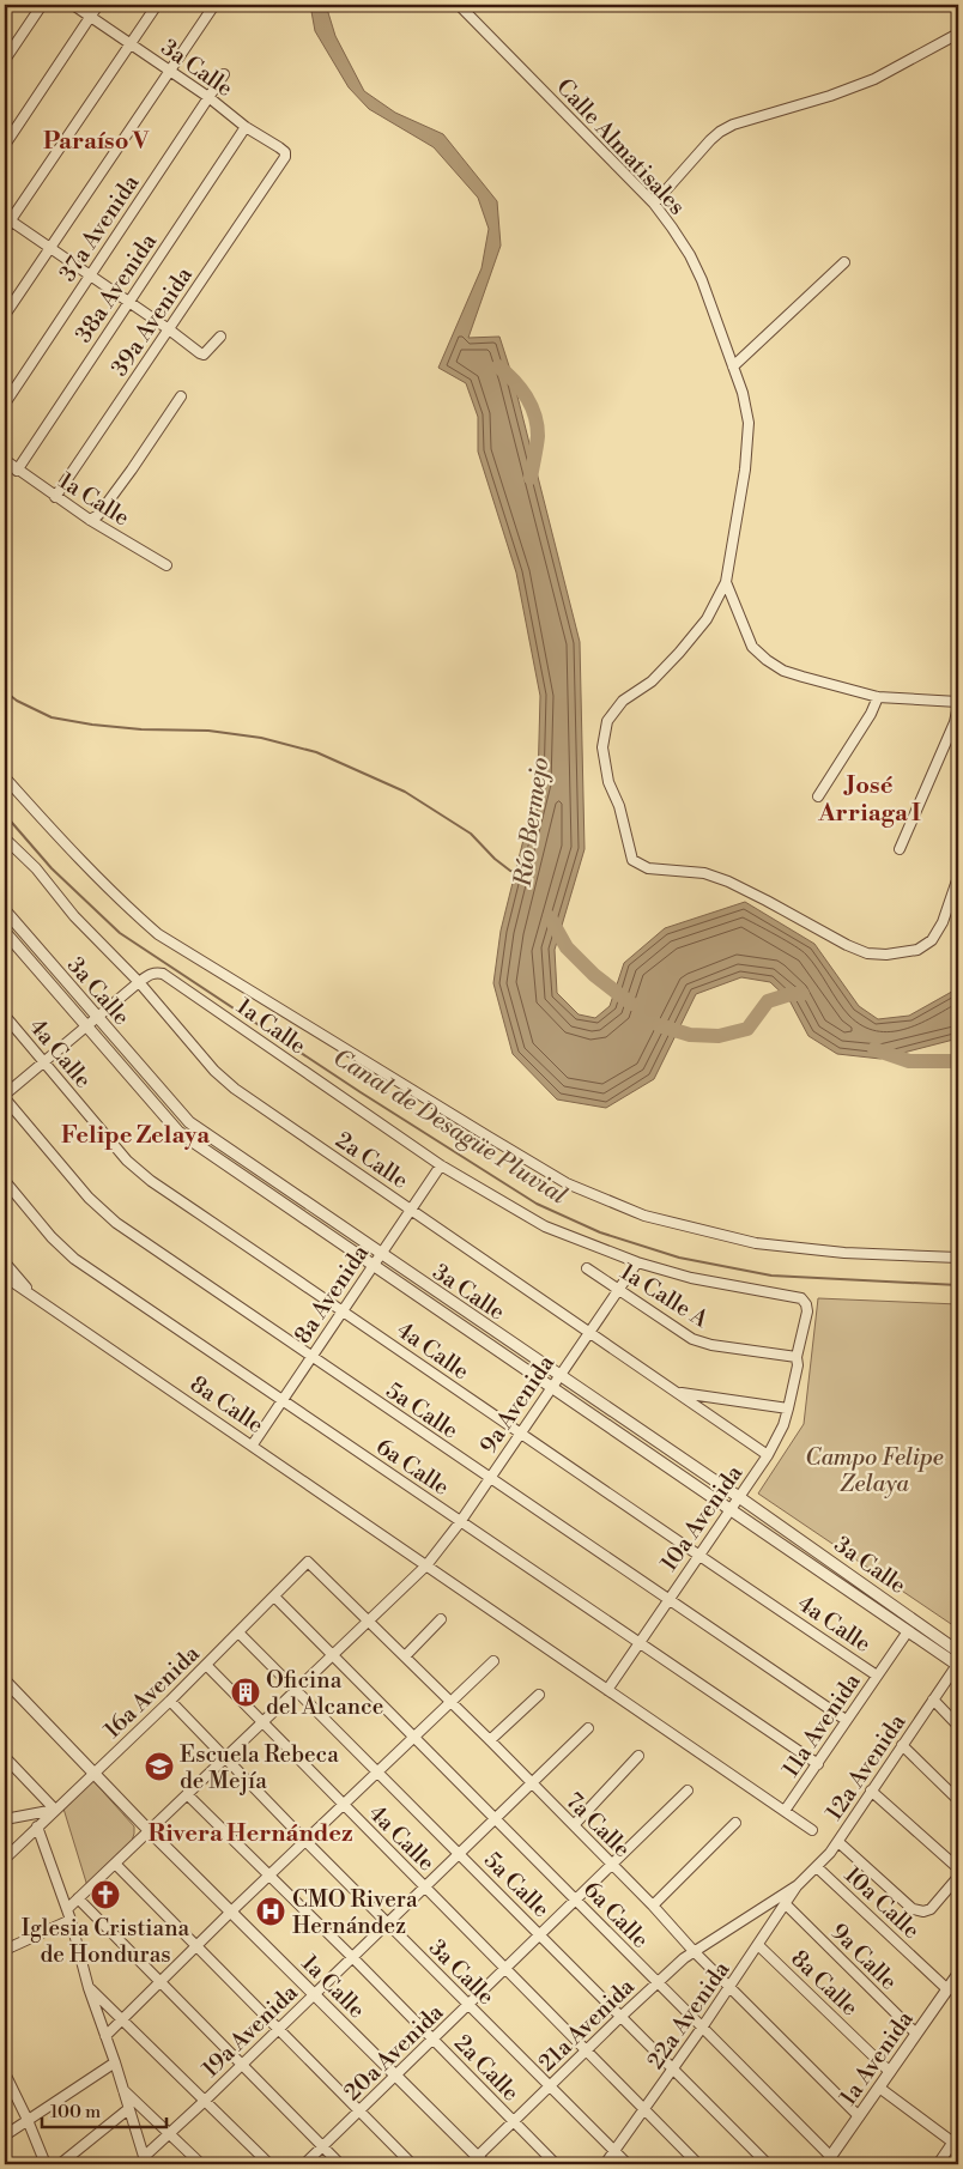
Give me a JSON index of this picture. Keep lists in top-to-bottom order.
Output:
{
  "streets": {
    "street": [
      "3a Calle",
      "Calle Almatisales",
      "37a Avenida",
      "38a Avenida",
      "39a Avenida",
      "1a Calle",
      "4a Calle",
      "2a Calle",
      "8a Avenida",
      "1a Calle A",
      "8a Calle",
      "9a Avenida",
      "5a Calle",
      "6a Calle",
      "10a Avenida",
      "16a Avenida",
      "11a Avenida",
      "12a Avenida",
      "7a Calle",
      "10a Calle",
      "9a Calle",
      "22a Avenida",
      "21a Avenida",
      "19a Avenida",
      "20a Avenida",
      "1a Avenida"
    ]
  },
  "crossings": [
    ["3a Calle", "37a Avenida"],
    ["3a Calle", "38a Avenida"],
    ["3a Calle", "39a Avenida"],
    ["3a Calle", "8a Avenida"],
    ["3a Calle", "9a Avenida"],
    ["3a Calle", "10a Avenida"],
    ["3a Calle", "16a Avenida"],
    ["3a Calle", "11a Avenida"],
    ["3a Calle", "12a Avenida"],
    ["3a Calle", "22a Avenida"],
    ["3a Calle", "21a Avenida"],
    ["3a Calle", "19a Avenida"],
    ["3a Calle", "20a Avenida"],
    ["38a Avenida", "1a Calle"],
    ["39a Avenida", "1a Calle"],
    ["1a Calle", "2a Calle"],
    ["1a Calle", "8a Avenida"],
    ["1a Calle", "9a Avenida"],
    ["1a Calle", "10a Avenida"],
    ["1a Calle", "16a Avenida"],
    ["1a Calle", "21a Avenida"],
    ["1a Calle", "19a Avenida"],
    ["1a Calle", "20a Avenida"],
    ["4a Calle", "8a Avenida"],
    ["4a Calle", "9a Avenida"],
    ["4a Calle", "10a Avenida"],
    ["4a Calle", "16a Avenida"],
    ["4a Calle", "11a Avenida"],
    ["4a Calle", "22a Avenida"],
    ["4a Calle", "21a Avenida"],
    ["4a Calle", "19a Avenida"],
    ["4a Calle", "20a Avenida"],
    ["2a Calle", "8a Avenida"],
    ["2a Calle", "9a Avenida"],
    ["2a Calle", "10a Avenida"],
    ["2a Calle", "21a Avenida"],
    ["2a Calle", "19a Avenida"],
    ["2a Calle", "20a Avenida"],
    ["8a Avenida", "8a Calle"],
    ["8a Avenida", "5a Calle"],
    ["8a Avenida", "6a Calle"],
    ["1a Calle A", "9a Avenida"],
    ["1a Calle A", "10a Avenida"],
    ["8a Calle", "9a Avenida"],
    ["8a Calle", "10a Avenida"],
    ["8a Calle", "11a Avenida"],
    ["8a Calle", "22a Avenida"],
    ["8a Calle", "1a Avenida"],
    ["9a Avenida", "5a Calle"],
    ["9a Avenida", "6a Calle"],
    ["9a Avenida", "10a Avenida"],
    ["9a Avenida", "7a Calle"],
    ["5a Calle", "10a Avenida"],
    ["5a Calle", "16a Avenida"],
    ["5a Calle", "11a Avenida"],
    ["5a Calle", "22a Avenida"],
    ["5a Calle", "21a Avenida"],
    ["5a Calle", "19a Avenida"],
    ["5a Calle", "20a Avenida"],
    ["6a Calle", "10a Avenida"],
    ["6a Calle", "16a Avenida"],
    ["6a Calle", "11a Avenida"],
    ["6a Calle", "22a Avenida"],
    ["6a Calle", "21a Avenida"],
    ["6a Calle", "19a Avenida"],
    ["6a Calle", "20a Avenida"],
    ["6a Calle", "1a Avenida"],
    ["16a Avenida", "7a Calle"],
    ["12a Avenida", "10a Calle"],
    ["12a Avenida", "22a Avenida"],
    ["12a Avenida", "21a Avenida"],
    ["7a Calle", "22a Avenida"],
    ["7a Calle", "21a Avenida"],
    ["7a Calle", "19a Avenida"],
    ["7a Calle", "20a Avenida"],
    ["7a Calle", "1a Avenida"],
    ["10a Calle", "1a Avenida"],
    ["9a Calle", "22a Avenida"],
    ["9a Calle", "1a Avenida"],
    ["22a Avenida", "21a Avenida"]
  ],
  "districts": [
    "Paraíso V",
    "José Arriaga I",
    "Felipe Zelaya",
    "Rivera Hernández"
  ],
  "water": ["Río Bermejo", "Canal de Desagüe Pluvial"],
  "parks": ["Campo Felipe Zelaya"],
  "places": {
    "building": ["Oficina del Alcance"],
    "school or university": ["Escuela Rebeca de Mejía"],
    "church": ["Iglesia Cristiana de Honduras"],
    "hospital": ["CMO Rivera Hernández"]
  },
  "scale_bar": "100 m"
}
